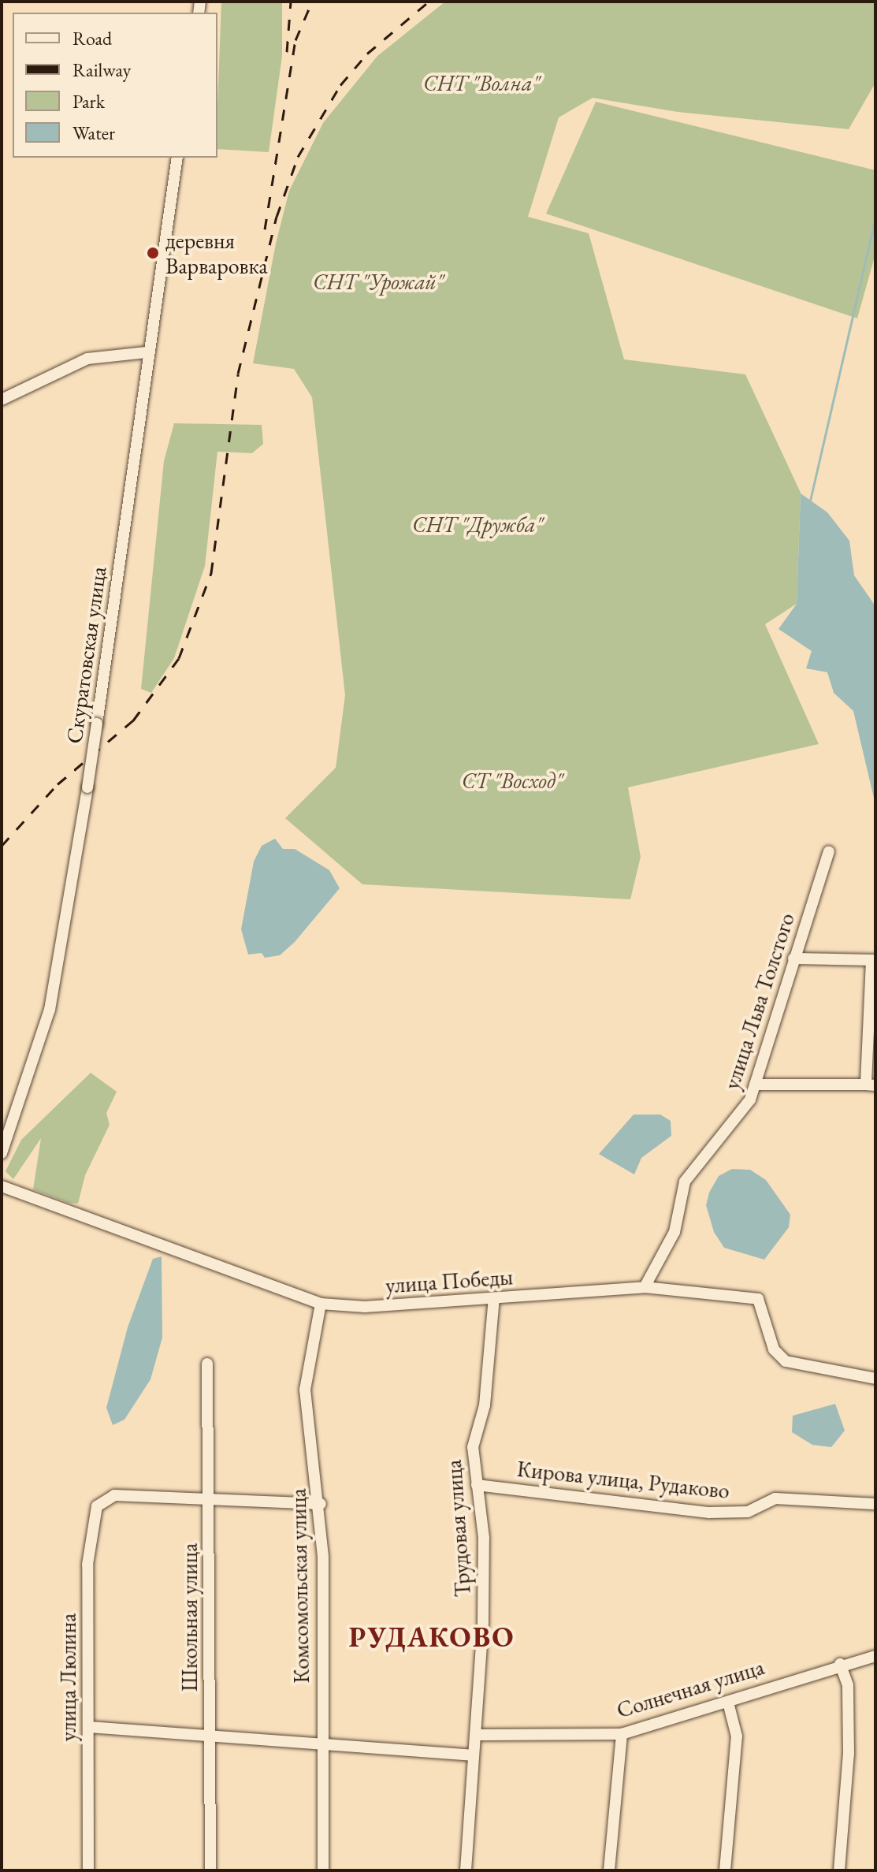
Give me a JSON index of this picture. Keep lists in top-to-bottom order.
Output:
{
  "streets": {
    "street": [
      "Скуратовская улица",
      "улица Льва Толстого",
      "улица Победы",
      "Кирова улица, Рудаково",
      "Трудовая улица",
      "Комсомольская улица",
      "Школьная улица",
      "улица Люлина",
      "Солнечная улица"
    ]
  },
  "crossings": [
    ["улица Льва Толстого", "улица Победы"],
    ["улица Победы", "Трудовая улица"],
    ["улица Победы", "Комсомольская улица"],
    ["Кирова улица, Рудаково", "Трудовая улица"],
    ["Трудовая улица", "Солнечная улица"],
    ["Школьная улица", "улица Люлина"]
  ],
  "districts": ["РУДАКОВО"],
  "parks": [
    "СНТ \"Волна\"",
    "СНТ \"Урожай\"",
    "СНТ \"Дружба\"",
    "СТ \"Восход\""
  ],
  "places": ["деревня Варваровка"],
  "legend": [
    "Road",
    "Railway",
    "Park",
    "Water"
  ]
}
